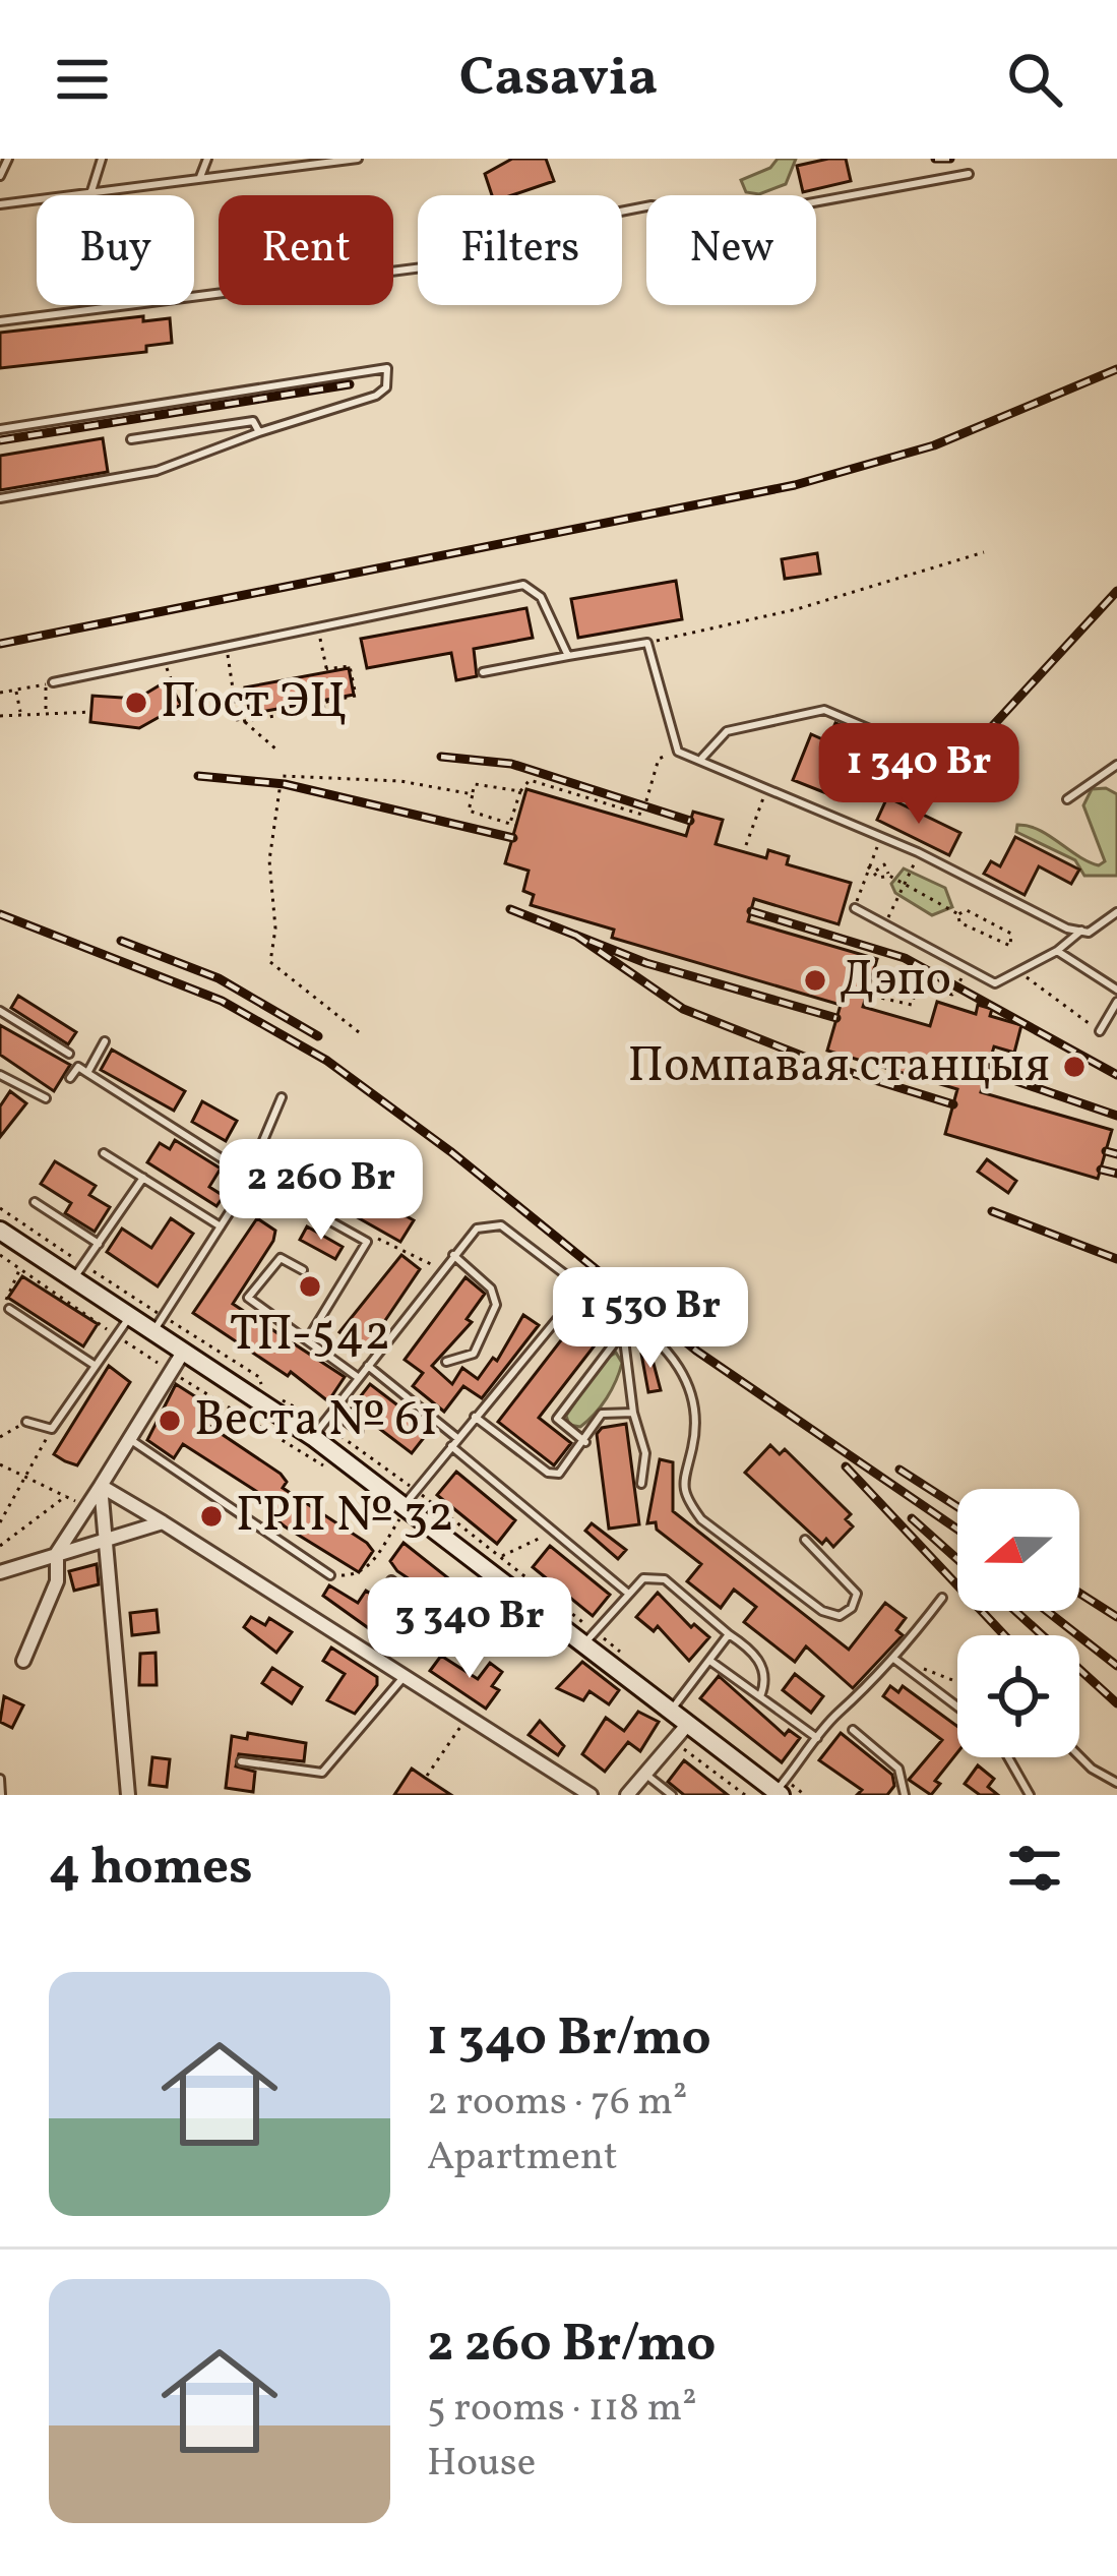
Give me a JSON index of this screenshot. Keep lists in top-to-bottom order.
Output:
{
  "places": [
    "Пост ЭЦ",
    "Дэпо",
    "Помпавая станцыя",
    "ТП-542",
    "Веста № 61",
    "ГРП № 32"
  ],
  "north": "left",
  "page": {
    "header": "Casavia",
    "chip": [
      "Buy",
      "Rent",
      "Filters",
      "New"
    ],
    "price": [
      "1 340 Br",
      "2 260 Br",
      "1 530 Br",
      "3 340 Br"
    ],
    "heading": "4 homes",
    "list": [
      {
        "name": "1 340 Br/mo",
        "note": "2 rooms · 76 m² · Apartment"
      },
      {
        "name": "2 260 Br/mo",
        "note": "5 rooms · 118 m² · House"
      }
    ]
  }
}
